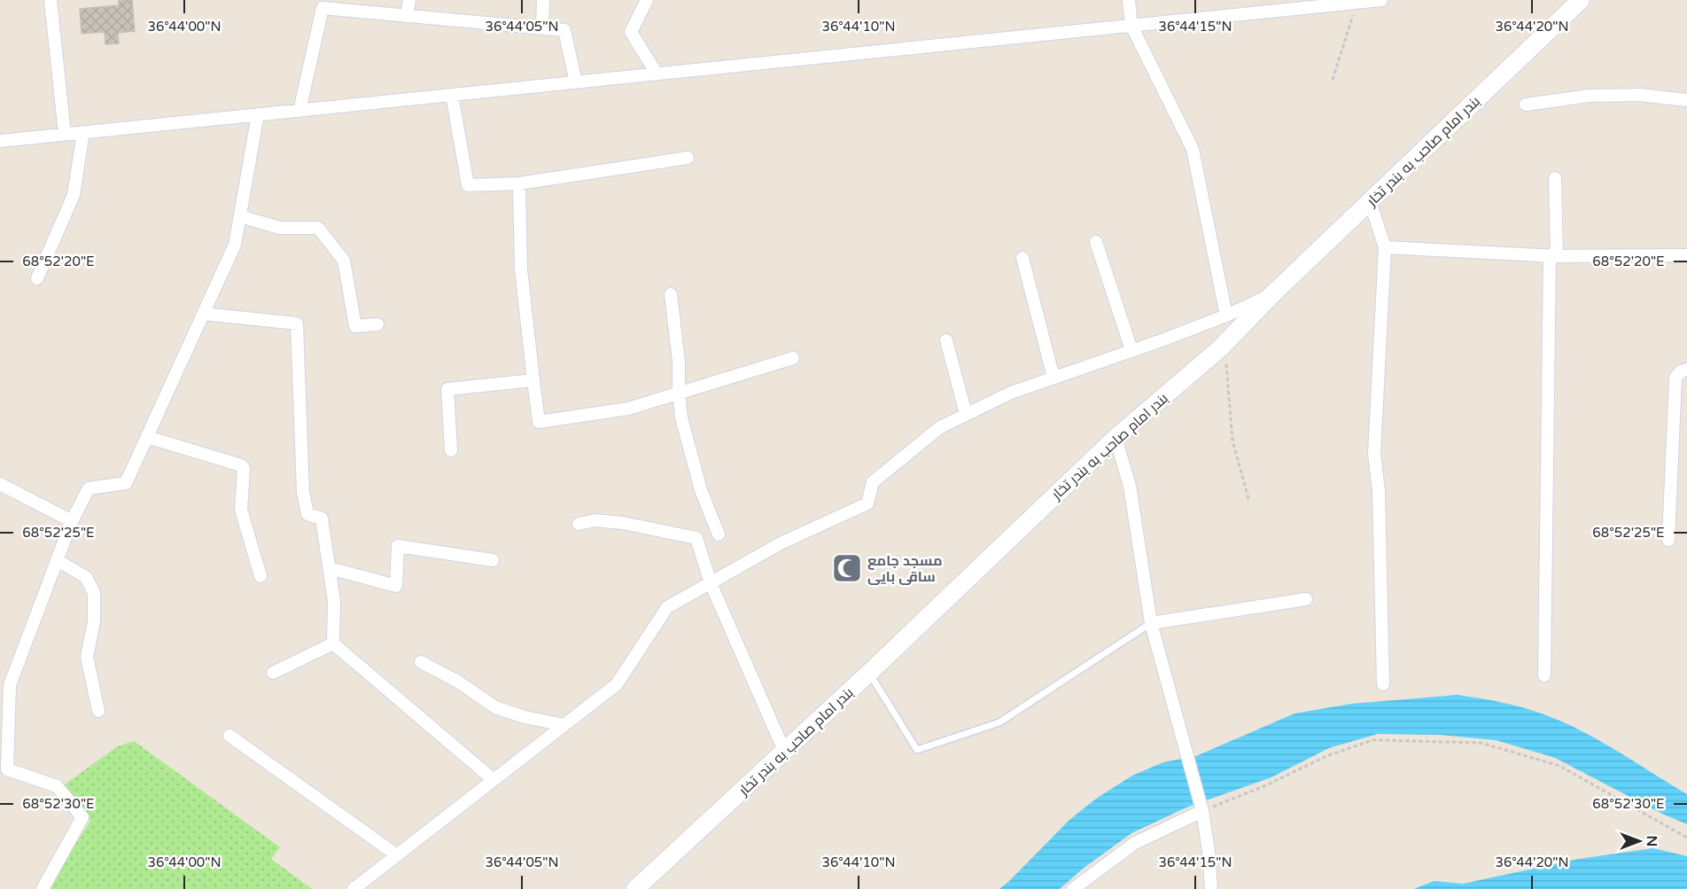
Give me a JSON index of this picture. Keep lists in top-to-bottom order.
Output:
{
  "streets": {
    "main road": ["بندر امام صاحب به بندر تخار"]
  },
  "places": {
    "mosque": ["مسجد جامع ساقی بایی"]
  },
  "north": "right",
  "coordinates": [
    "36°44'00\"N",
    "36°44'05\"N",
    "36°44'10\"N",
    "36°44'15\"N",
    "36°44'20\"N",
    "68°52'20\"E",
    "68°52'25\"E",
    "68°52'30\"E"
  ]
}
